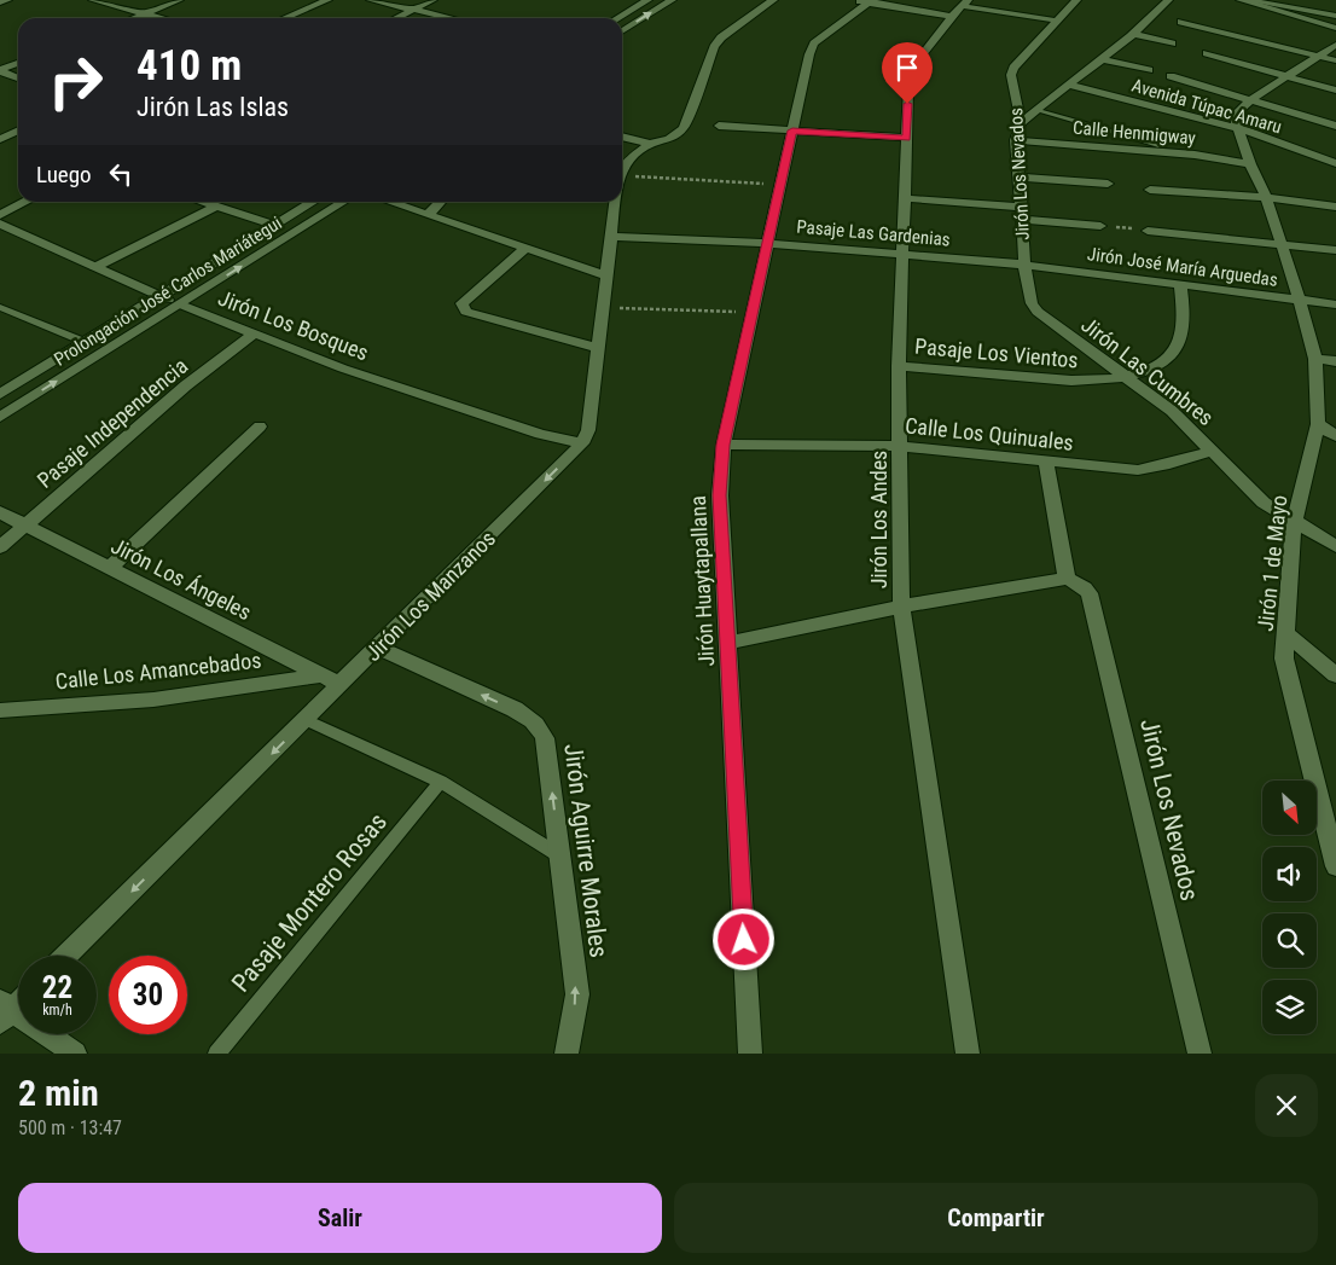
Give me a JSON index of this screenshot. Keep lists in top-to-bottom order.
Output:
{
  "streets": {
    "street": [
      "Avenida Túpac Amaru",
      "Calle Henmigway",
      "Jirón Los Nevados",
      "Pasaje Las Gardenias",
      "Jirón José María Arguedas",
      "Prolongación José Carlos Mariátegui",
      "Jirón Los Bosques",
      "Pasaje Los Vientos",
      "Jirón Las Cumbres",
      "Pasaje Independencia",
      "Calle Los Quinuales",
      "Jirón Los Andes",
      "Jirón 1 de Mayo",
      "Jirón Los Ángeles",
      "Jirón Huaytapallana",
      "Jirón Los Manzanos",
      "Calle Los Amancebados",
      "Jirón Aguirre Morales"
    ],
    "lane": ["Pasaje Montero Rosas"]
  },
  "crossings": [
    ["Avenida Túpac Amaru", "Jirón 1 de Mayo"],
    ["Calle Henmigway", "Jirón Los Nevados"],
    ["Calle Henmigway", "Jirón 1 de Mayo"],
    ["Jirón Los Nevados", "Pasaje Las Gardenias"],
    ["Jirón Los Nevados", "Jirón José María Arguedas"],
    ["Jirón Los Nevados", "Jirón Las Cumbres"],
    ["Pasaje Las Gardenias", "Jirón José María Arguedas"],
    ["Pasaje Las Gardenias", "Jirón Las Cumbres"],
    ["Pasaje Las Gardenias", "Jirón Los Andes"],
    ["Pasaje Las Gardenias", "Jirón Huaytapallana"],
    ["Jirón José María Arguedas", "Pasaje Los Vientos"],
    ["Jirón José María Arguedas", "Jirón Las Cumbres"],
    ["Jirón José María Arguedas", "Jirón 1 de Mayo"],
    ["Prolongación José Carlos Mariátegui", "Jirón Los Bosques"],
    ["Jirón Los Bosques", "Pasaje Independencia"],
    ["Jirón Los Bosques", "Jirón Los Manzanos"],
    ["Pasaje Los Vientos", "Jirón Las Cumbres"],
    ["Pasaje Los Vientos", "Jirón Los Andes"],
    ["Jirón Las Cumbres", "Calle Los Quinuales"],
    ["Jirón Las Cumbres", "Jirón 1 de Mayo"],
    ["Pasaje Independencia", "Jirón Los Ángeles"],
    ["Calle Los Quinuales", "Jirón Los Andes"],
    ["Calle Los Quinuales", "Jirón Huaytapallana"],
    ["Jirón Los Ángeles", "Jirón Los Manzanos"],
    ["Jirón Los Ángeles", "Calle Los Amancebados"],
    ["Jirón Los Manzanos", "Jirón Aguirre Morales"]
  ],
  "one_way": ["Jirón Los Manzanos", "Jirón Aguirre Morales"],
  "north": "bottom right",
  "page": {
    "turn": ["410 m", "Jirón Las Islas"],
    "then": "Luego",
    "speed": "22 km/h",
    "limit": "30",
    "heading": ["2 min", "500 m · 13:47"],
    "buttons": ["Salir", "Compartir"]
  }
}
